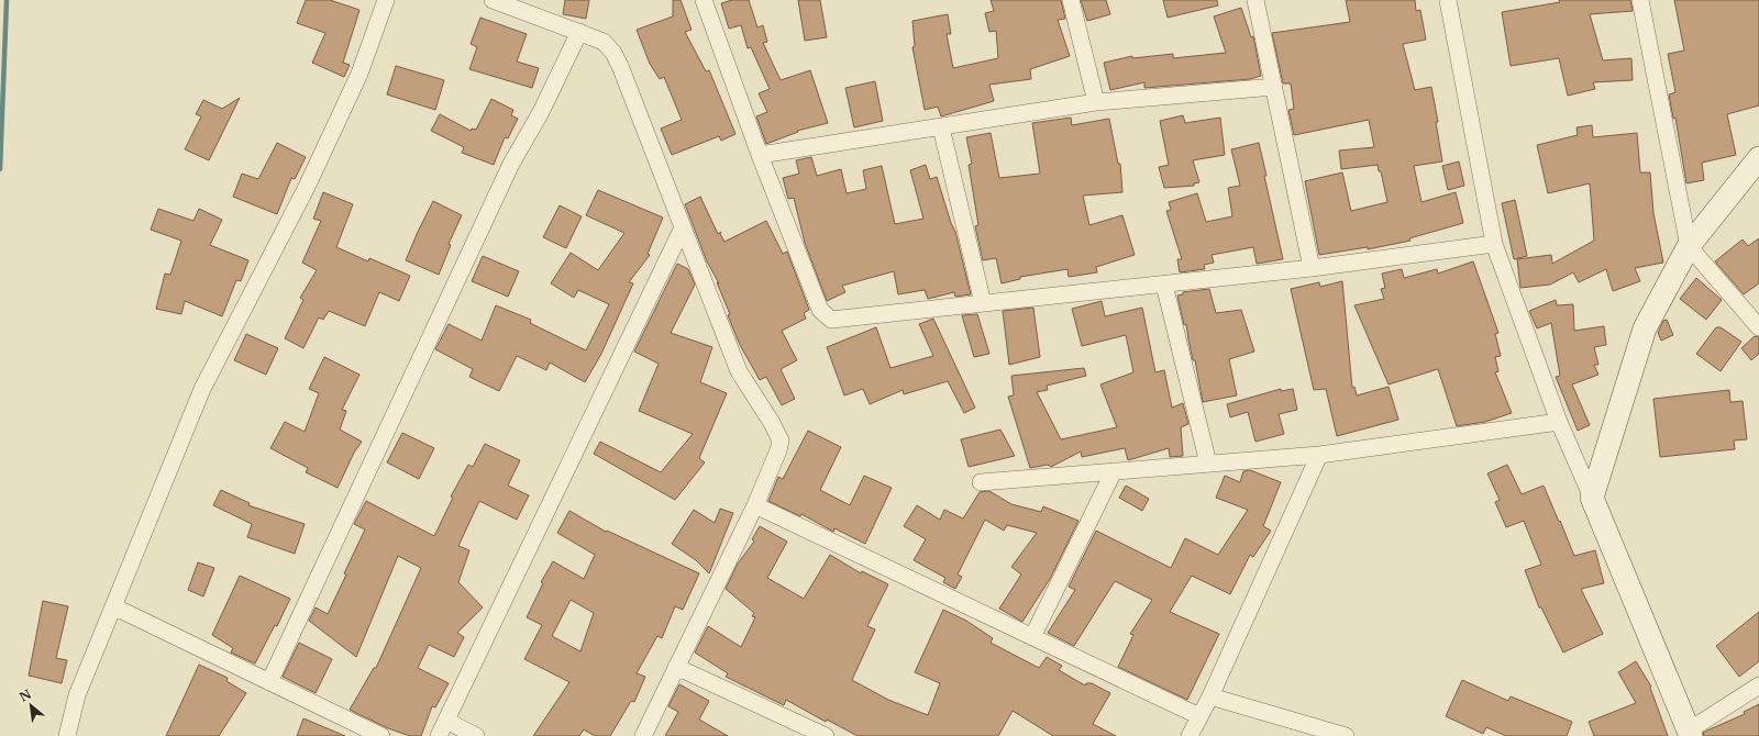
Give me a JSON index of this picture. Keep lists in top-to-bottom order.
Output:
{
  "north": "top left"
}
